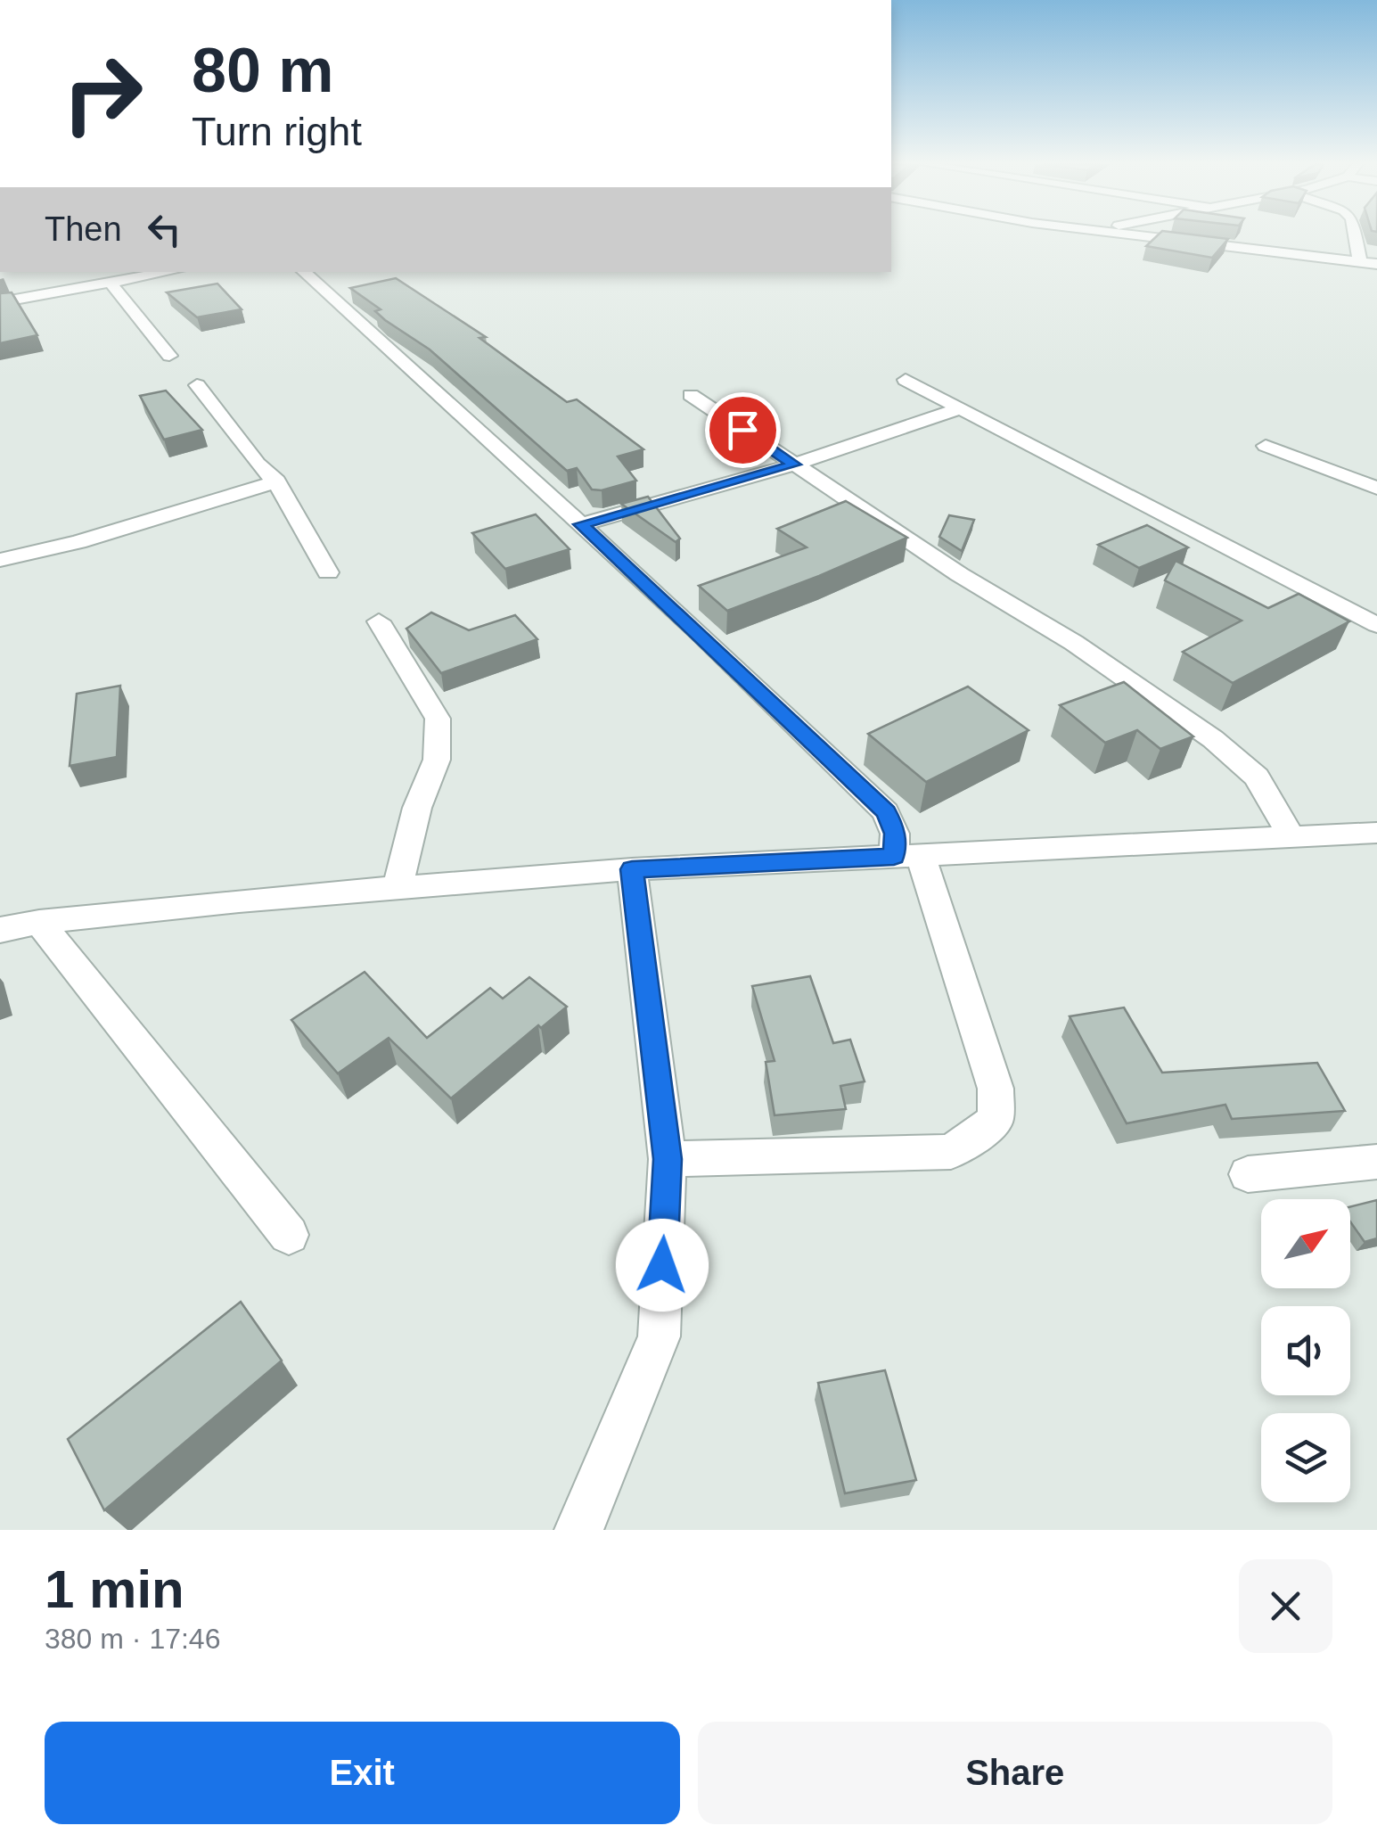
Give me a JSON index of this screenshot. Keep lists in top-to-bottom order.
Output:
{
  "north": "top right",
  "page": {
    "turn": ["80 m", "Turn right"],
    "then": "Then",
    "heading": ["1 min", "380 m · 17:46"],
    "buttons": ["Exit", "Share"]
  }
}
